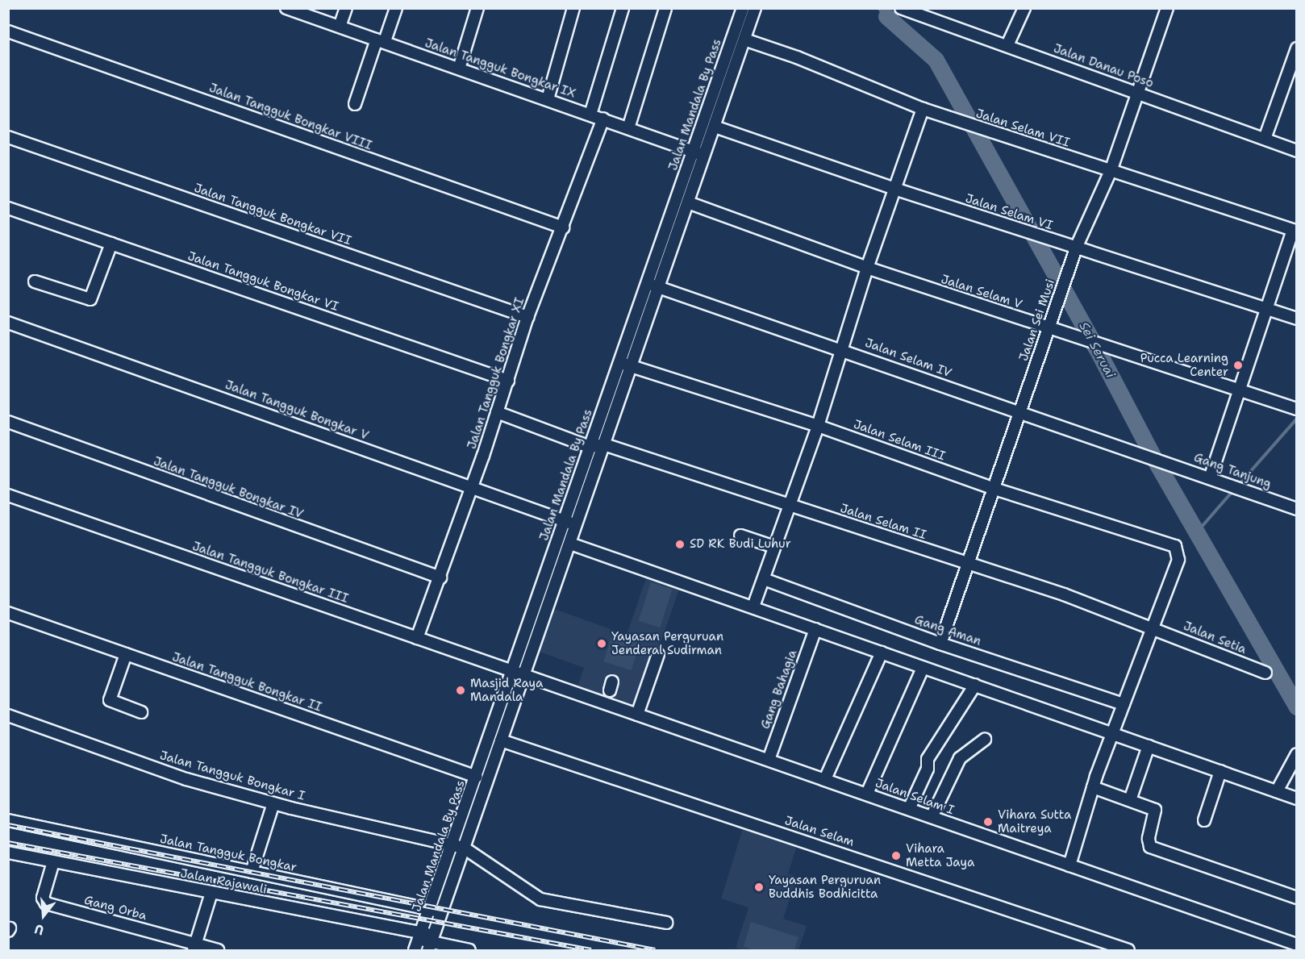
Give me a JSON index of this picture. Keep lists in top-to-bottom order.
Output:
{
  "streets": {
    "street": [
      "Jalan Danau Poso",
      "Jalan Tangguk Bongkar IX",
      "Jalan Mandala By Pass",
      "Jalan Tangguk Bongkar VIII",
      "Jalan Selam VII",
      "Jalan Selam VI",
      "Jalan Tangguk Bongkar VII",
      "Jalan Tangguk Bongkar VI",
      "Jalan Selam V",
      "Jalan Sei Musi",
      "Jalan Selam IV",
      "Jalan Tangguk Bongkar XI",
      "Jalan Tangguk Bongkar V",
      "Jalan Selam III",
      "Gang Tanjung",
      "Jalan Tangguk Bongkar IV",
      "Jalan Selam II",
      "Jalan Tangguk Bongkar III",
      "Gang Aman",
      "Jalan Setia",
      "Jalan Tangguk Bongkar II",
      "Gang Bahagia",
      "Jalan Tangguk Bongkar I",
      "Jalan Selam I",
      "Jalan Selam",
      "Jalan Tangguk Bongkar",
      "Jalan Rajawali",
      "Gang Orba"
    ]
  },
  "crossings": [
    ["Jalan Danau Poso", "Jalan Sei Musi"],
    ["Jalan Tangguk Bongkar IX", "Jalan Mandala By Pass"],
    ["Jalan Tangguk Bongkar IX", "Jalan Tangguk Bongkar XI"],
    ["Jalan Mandala By Pass", "Jalan Selam VII"],
    ["Jalan Mandala By Pass", "Jalan Selam VI"],
    ["Jalan Mandala By Pass", "Jalan Selam V"],
    ["Jalan Mandala By Pass", "Jalan Selam IV"],
    ["Jalan Mandala By Pass", "Jalan Tangguk Bongkar V"],
    ["Jalan Mandala By Pass", "Jalan Selam III"],
    ["Jalan Mandala By Pass", "Jalan Selam II"],
    ["Jalan Mandala By Pass", "Jalan Tangguk Bongkar III"],
    ["Jalan Mandala By Pass", "Jalan Tangguk Bongkar II"],
    ["Jalan Mandala By Pass", "Jalan Tangguk Bongkar I"],
    ["Jalan Mandala By Pass", "Jalan Selam I"],
    ["Jalan Mandala By Pass", "Jalan Selam"],
    ["Jalan Mandala By Pass", "Jalan Tangguk Bongkar"],
    ["Jalan Mandala By Pass", "Jalan Rajawali"],
    ["Jalan Tangguk Bongkar VIII", "Jalan Tangguk Bongkar XI"],
    ["Jalan Selam VII", "Jalan Sei Musi"],
    ["Jalan Selam VI", "Jalan Sei Musi"],
    ["Jalan Tangguk Bongkar VII", "Jalan Tangguk Bongkar XI"],
    ["Jalan Tangguk Bongkar VI", "Jalan Tangguk Bongkar XI"],
    ["Jalan Selam V", "Jalan Sei Musi"],
    ["Jalan Sei Musi", "Jalan Selam IV"],
    ["Jalan Sei Musi", "Jalan Selam III"],
    ["Jalan Sei Musi", "Jalan Selam II"],
    ["Jalan Sei Musi", "Gang Aman"],
    ["Jalan Selam IV", "Gang Tanjung"],
    ["Jalan Tangguk Bongkar XI", "Jalan Tangguk Bongkar V"],
    ["Jalan Tangguk Bongkar XI", "Jalan Tangguk Bongkar IV"],
    ["Jalan Tangguk Bongkar XI", "Jalan Tangguk Bongkar III"],
    ["Jalan Selam III", "Jalan Selam II"],
    ["Jalan Selam III", "Jalan Setia"],
    ["Jalan Selam II", "Jalan Setia"],
    ["Jalan Tangguk Bongkar III", "Jalan Selam I"],
    ["Gang Bahagia", "Jalan Selam I"]
  ],
  "water": ["Sei Seruai"],
  "places": [
    "Pucca Learning Center",
    "SD RK Budi Luhur",
    "Yayasan Perguruan Jenderal Sudirman",
    "Masjid Raya Mandala",
    "Vihara Sutta Maitreya",
    "Vihara Metta Jaya",
    "Yayasan Perguruan Buddhis Bodhicitta"
  ],
  "north": "bottom"
}
